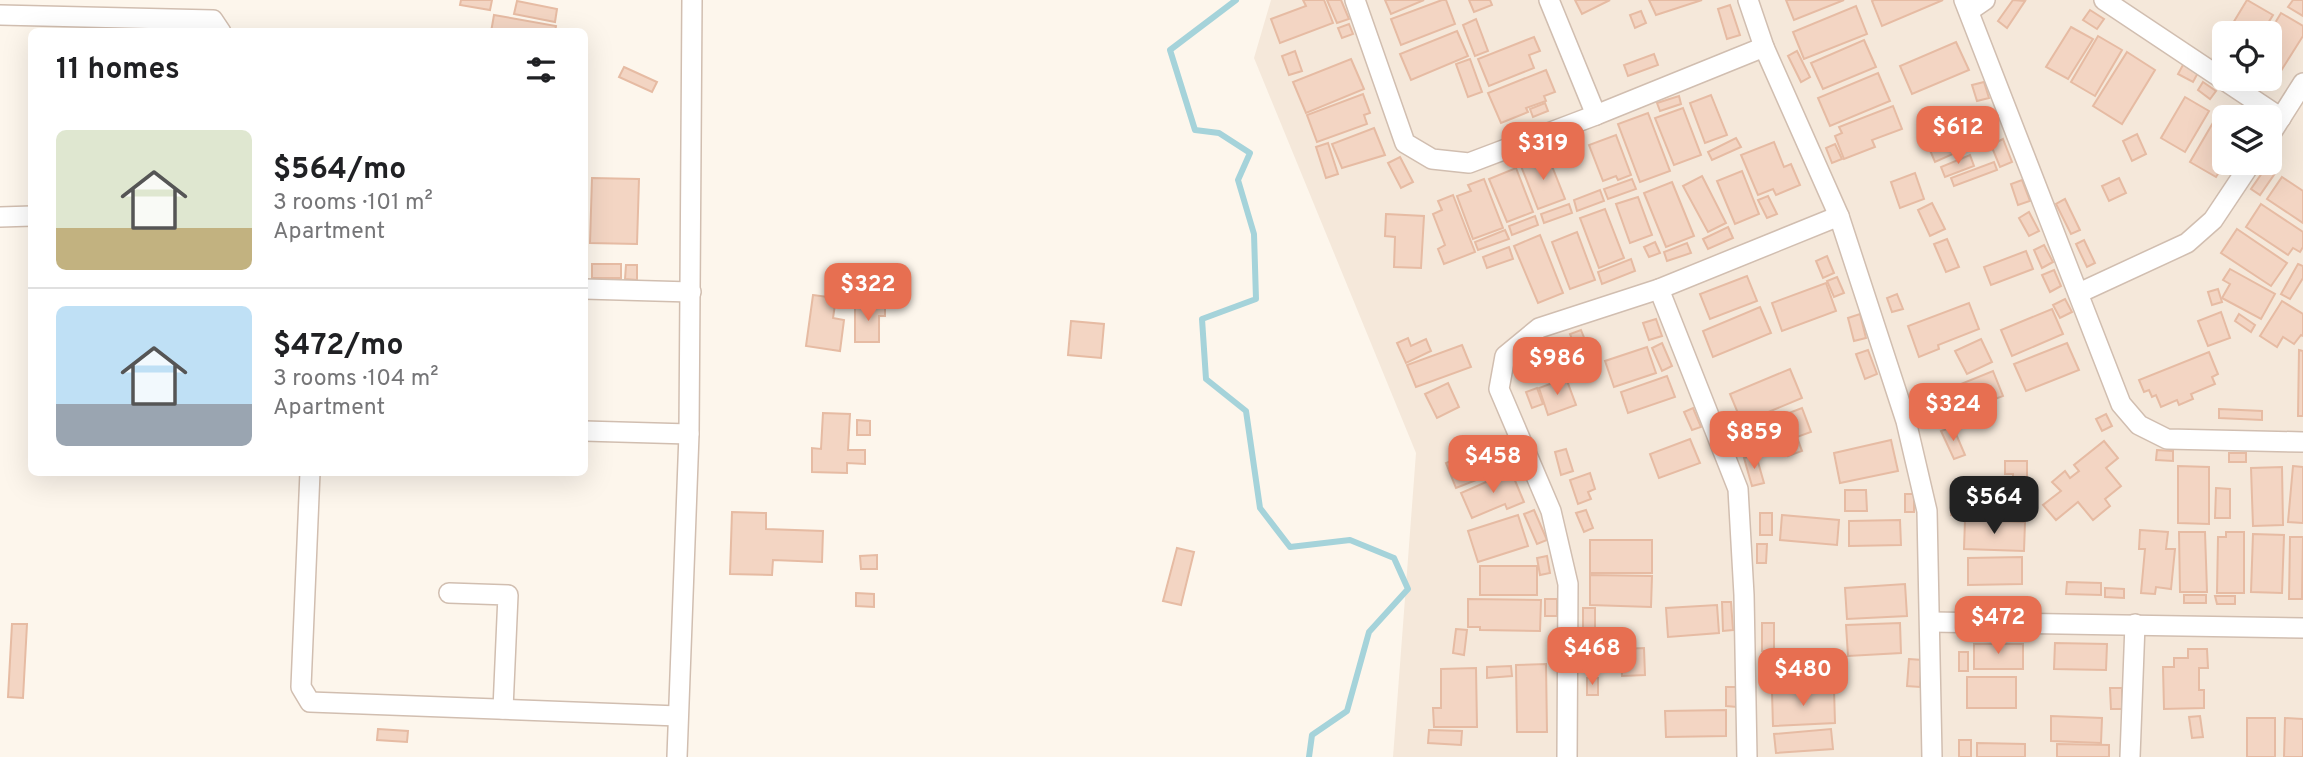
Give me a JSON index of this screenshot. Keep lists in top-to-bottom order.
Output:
{
  "page": {
    "heading": "11 homes",
    "price": [
      "$612",
      "$319",
      "$322",
      "$986",
      "$324",
      "$859",
      "$458",
      "$564",
      "$472",
      "$468",
      "$480"
    ],
    "list": [
      {
        "name": "$564/mo",
        "note": "3 rooms · 101 m² · Apartment"
      },
      {
        "name": "$472/mo",
        "note": "3 rooms · 104 m² · Apartment"
      }
    ]
  }
}
